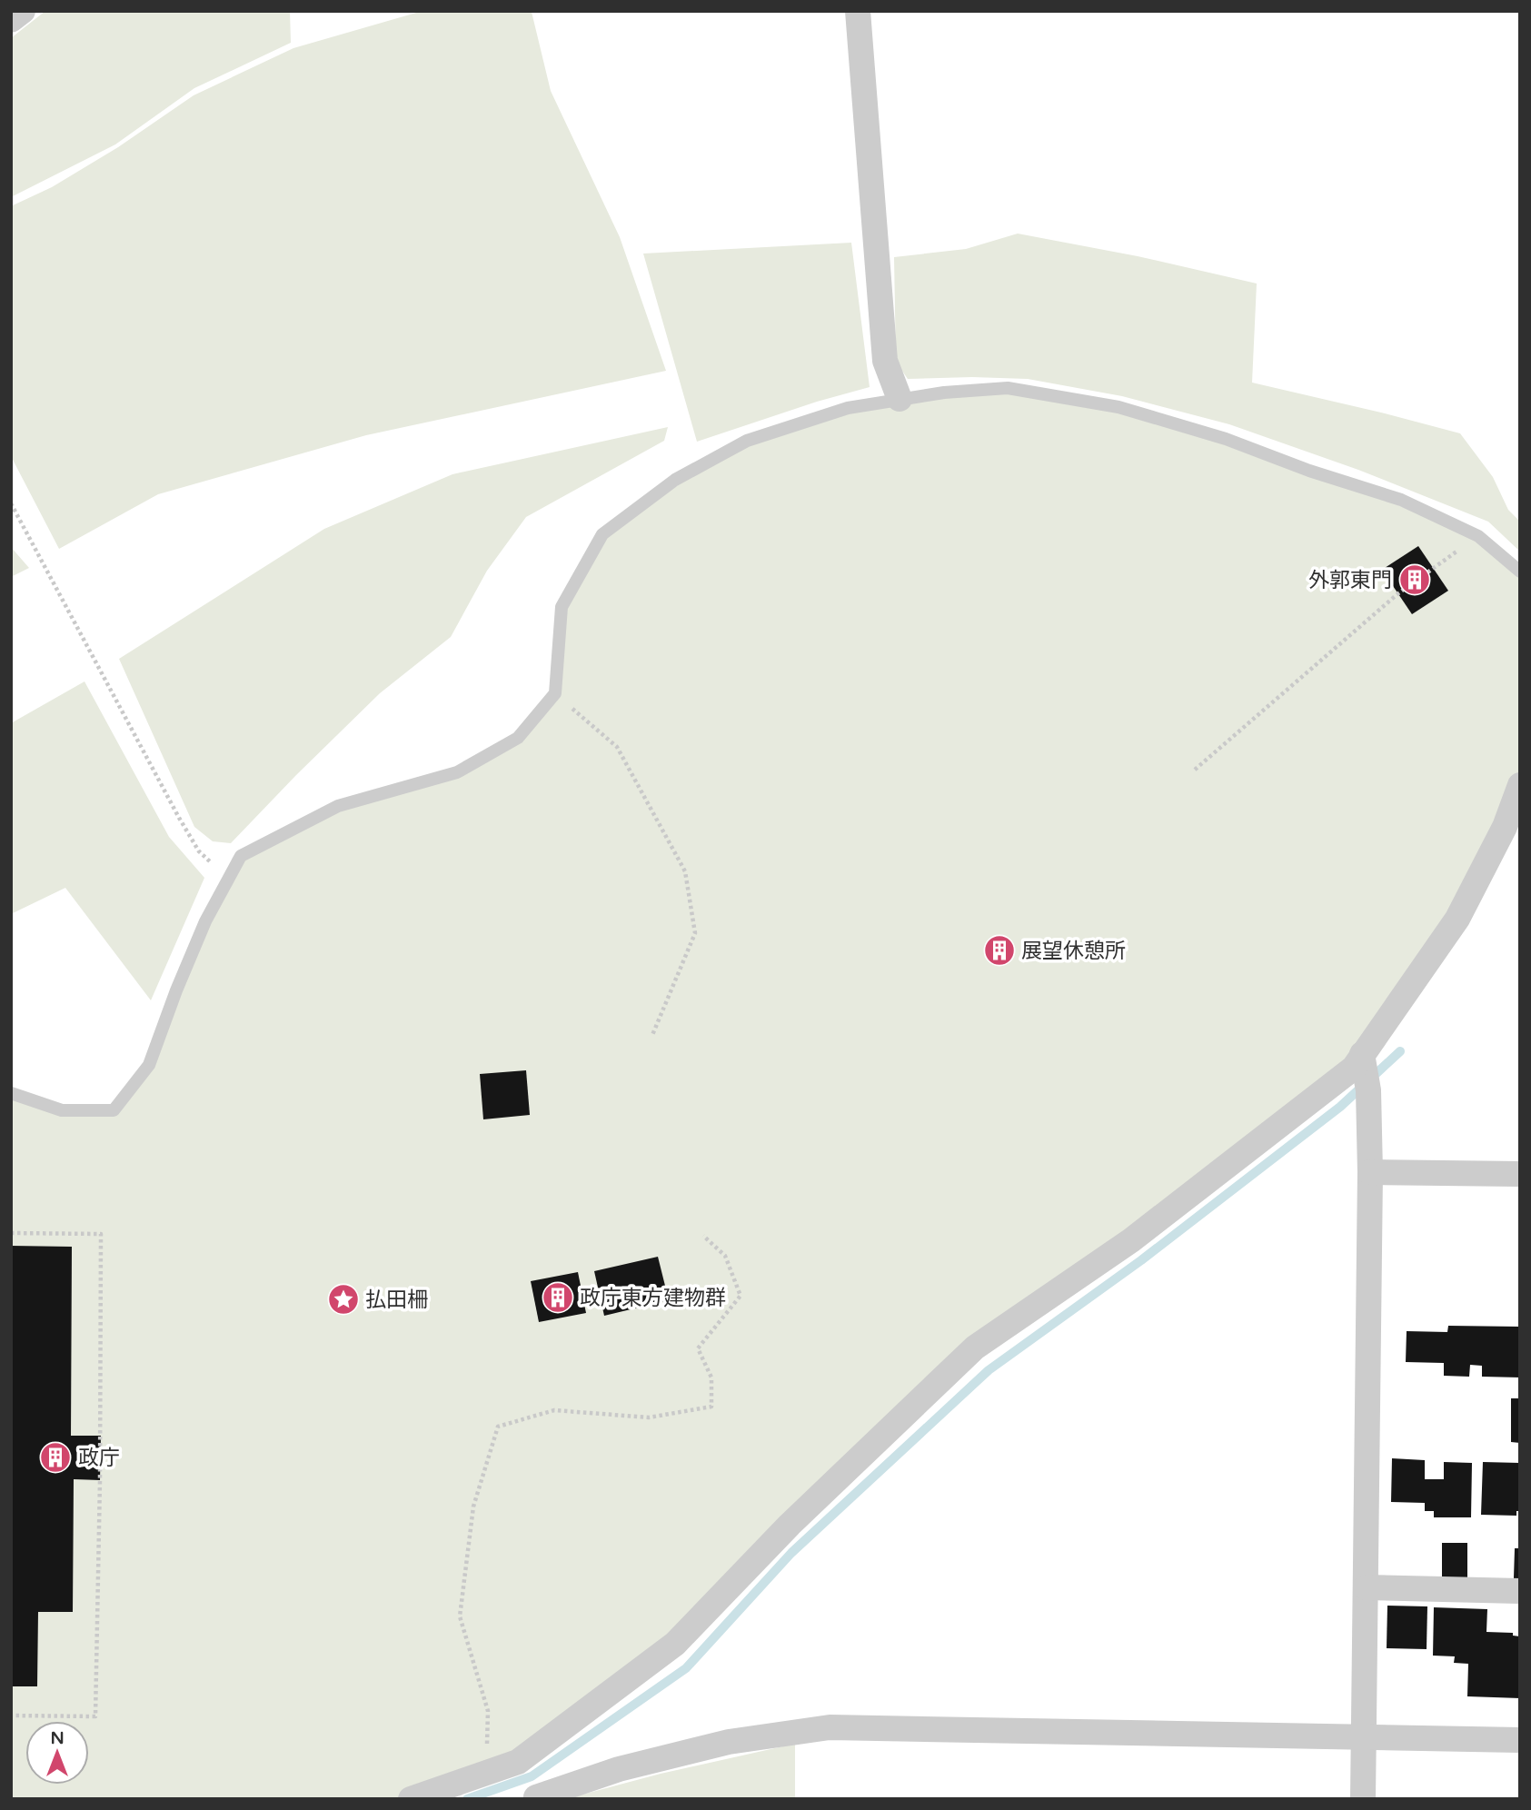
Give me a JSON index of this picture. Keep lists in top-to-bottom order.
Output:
{
  "places": {
    "building": [
      "外郭東門",
      "展望休憩所",
      "政庁東方建物群",
      "政庁"
    ],
    "place": ["払田柵"]
  },
  "north": "top"
}
